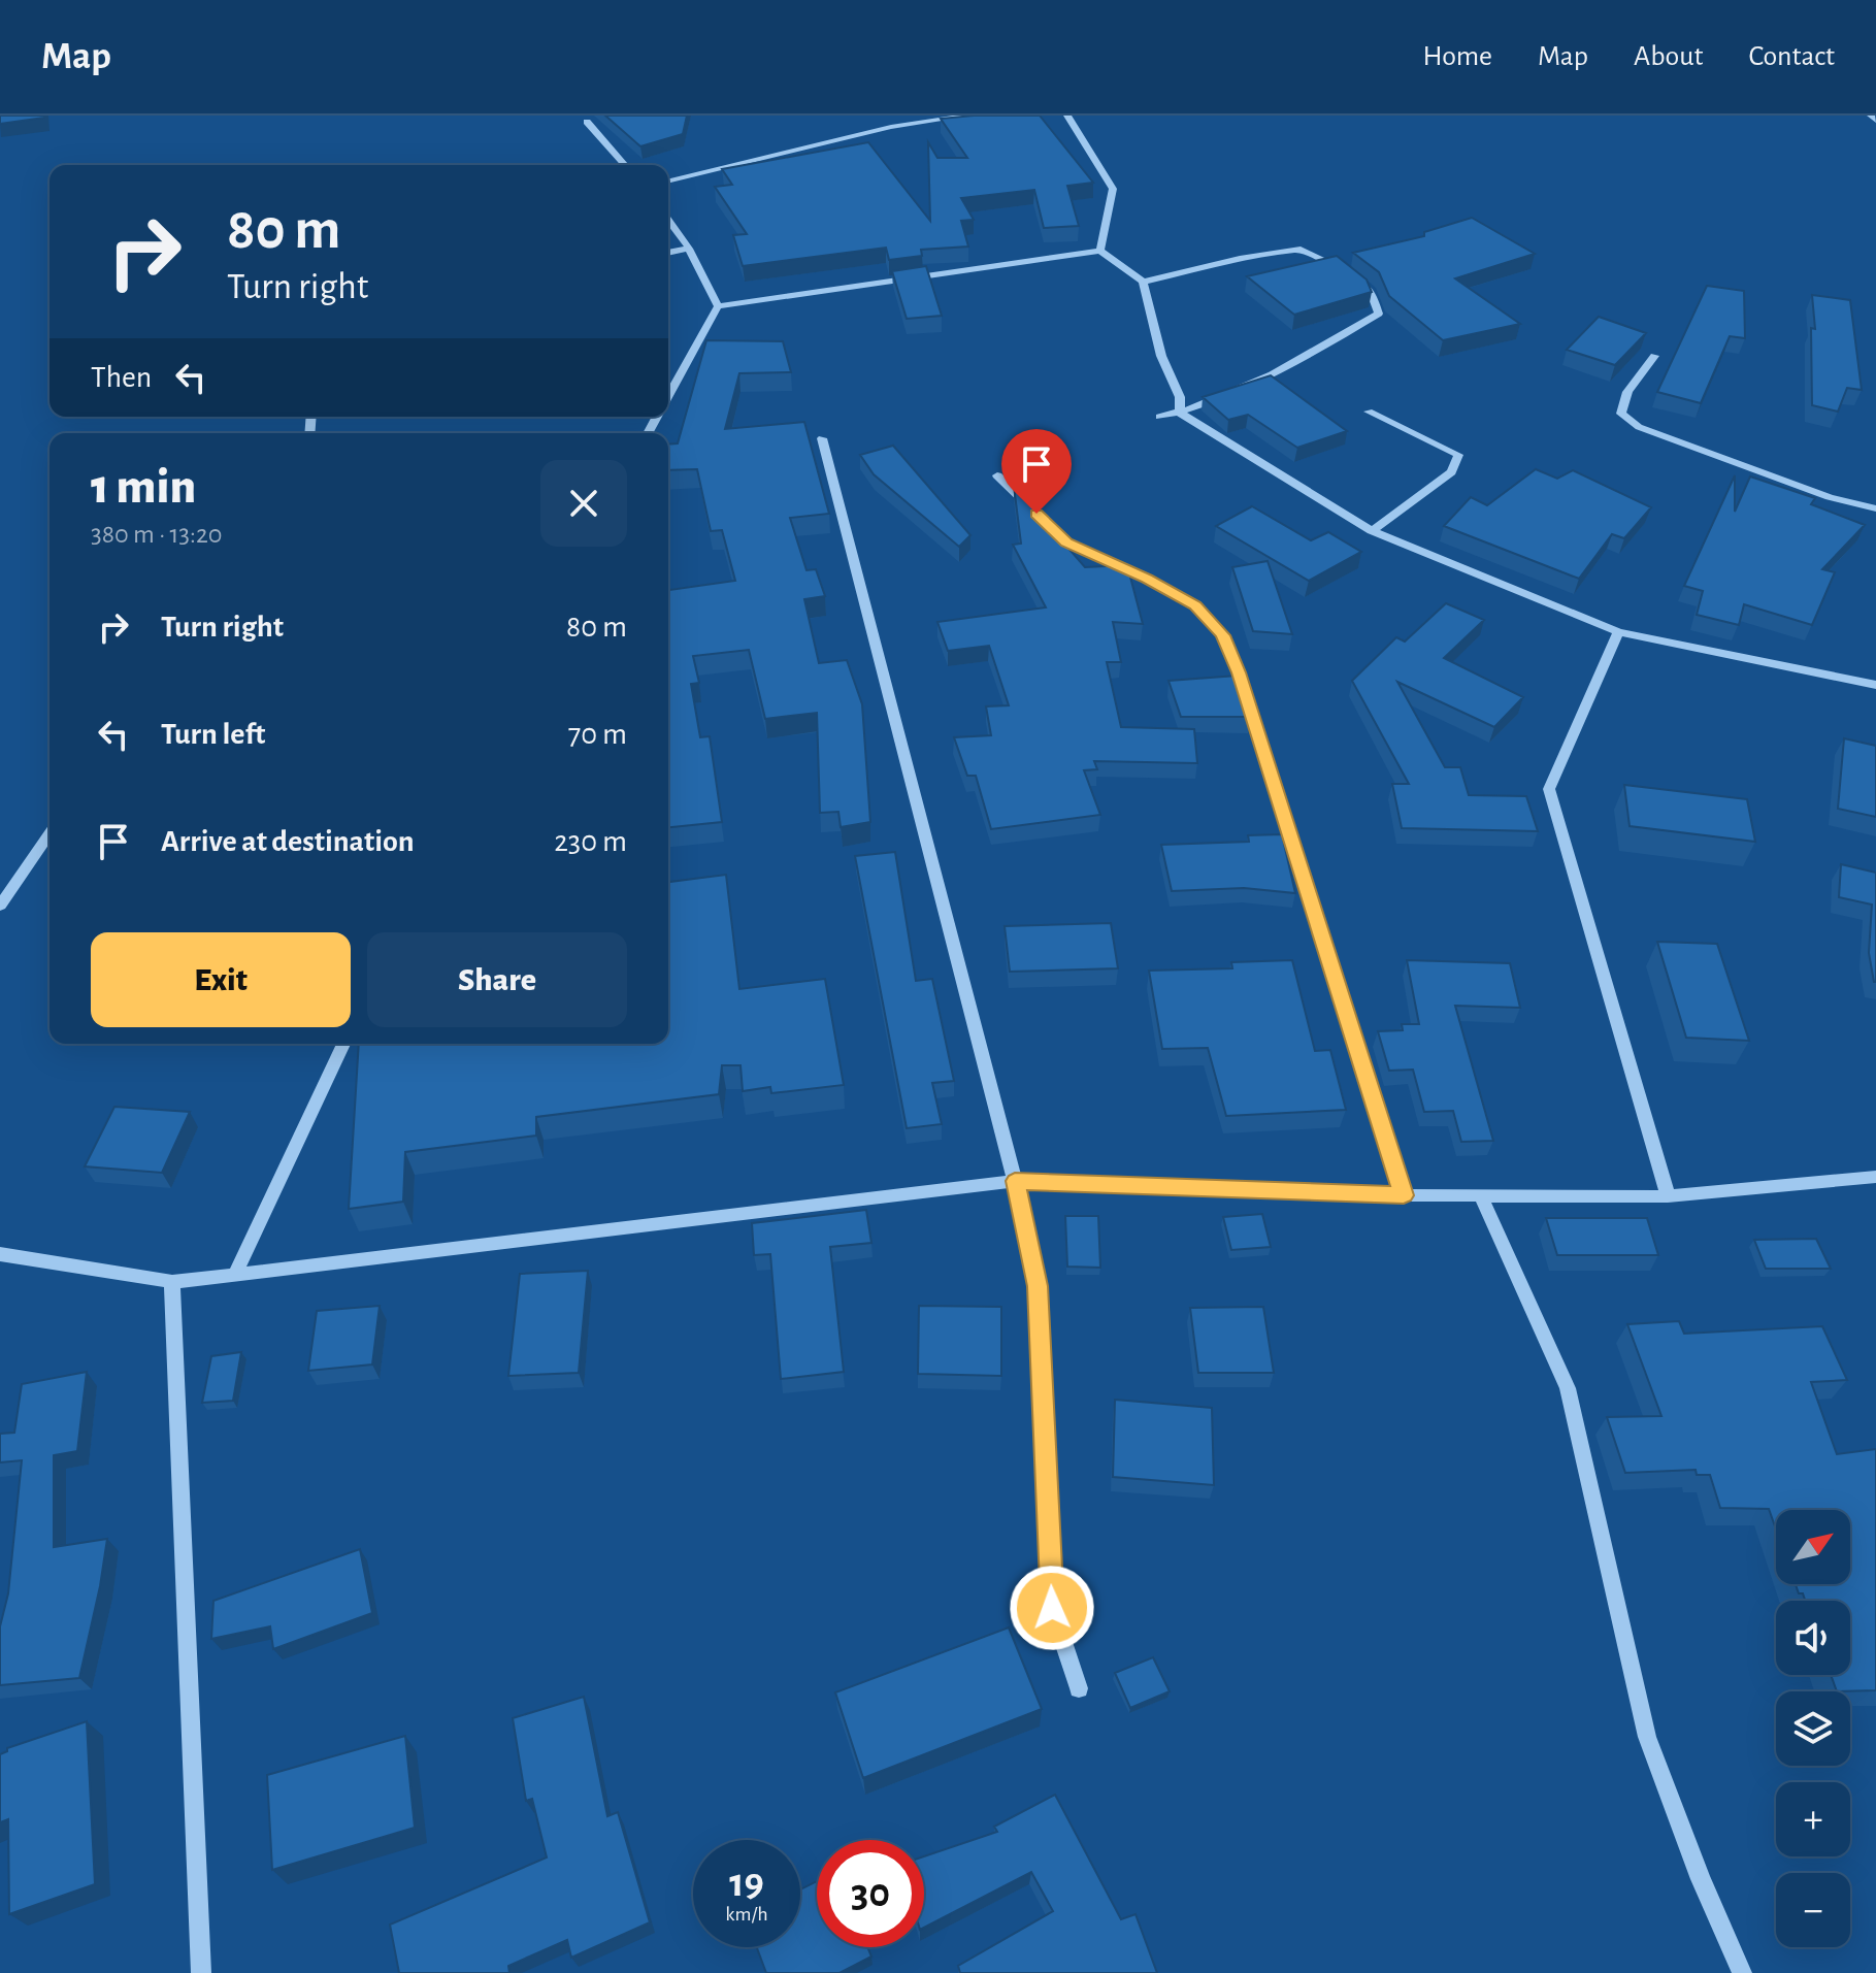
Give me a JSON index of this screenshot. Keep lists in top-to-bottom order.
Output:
{
  "north": "top right",
  "page": {
    "header": "Map",
    "nav": [
      "Home",
      "Map",
      "About",
      "Contact"
    ],
    "turn": ["80 m", "Turn right"],
    "then": "Then",
    "heading": ["1 min", "380 m · 13:20"],
    "list": [
      {
        "name": "Turn right",
        "value": "80 m"
      },
      {
        "name": "Turn left",
        "value": "70 m"
      },
      {
        "name": "Arrive at destination",
        "value": "230 m"
      }
    ],
    "buttons": ["Exit", "Share"],
    "map_buttons": ["+", "−"],
    "speed": "19 km/h",
    "limit": "30"
  }
}
